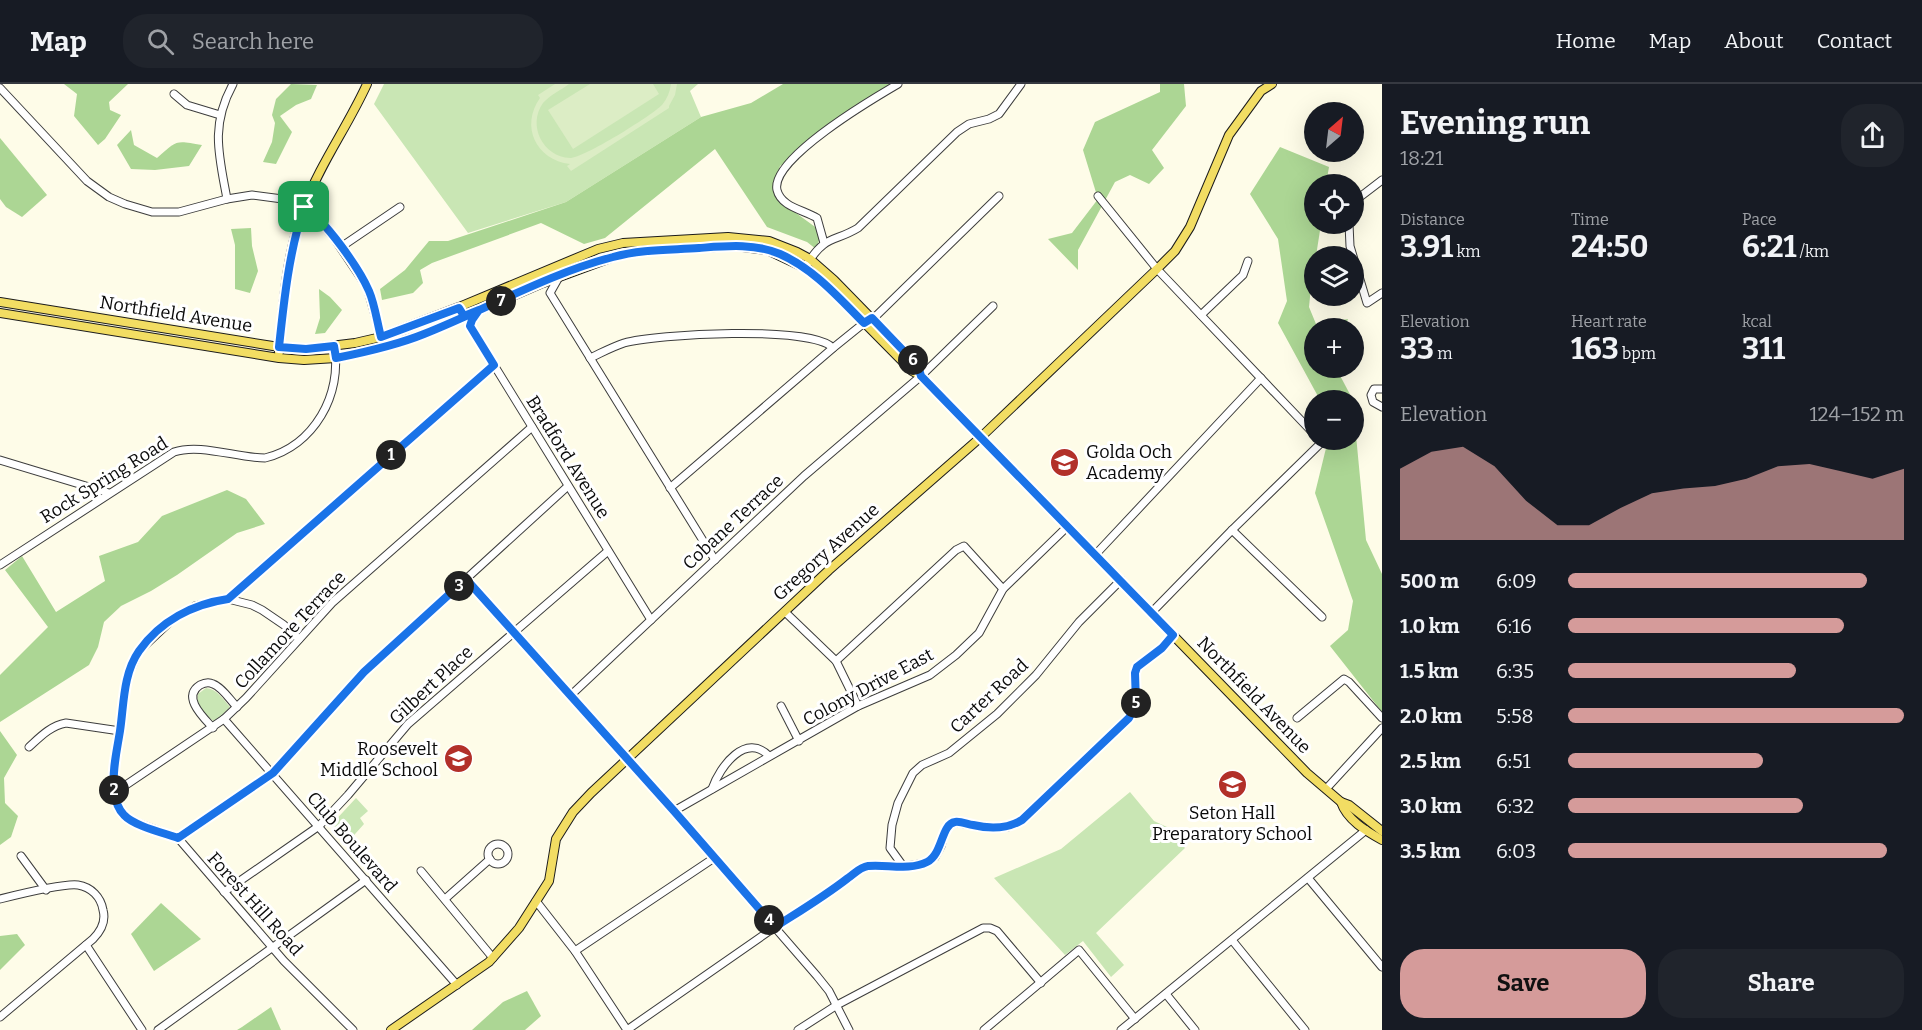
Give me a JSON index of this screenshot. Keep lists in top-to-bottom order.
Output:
{
  "streets": {
    "main road": ["Northfield Avenue", "Gregory Avenue"],
    "street": [
      "Bradford Avenue",
      "Rock Spring Road",
      "Cobane Terrace",
      "Collamore Terrace",
      "Gilbert Place",
      "Colony Drive East",
      "Carter Road",
      "Club Boulevard",
      "Forest Hill Road"
    ]
  },
  "crossings": [
    ["Northfield Avenue", "Bradford Avenue"],
    ["Northfield Avenue", "Rock Spring Road"],
    ["Northfield Avenue", "Cobane Terrace"],
    ["Northfield Avenue", "Gregory Avenue"],
    ["Northfield Avenue", "Colony Drive East"],
    ["Northfield Avenue", "Carter Road"],
    ["Bradford Avenue", "Cobane Terrace"],
    ["Bradford Avenue", "Collamore Terrace"],
    ["Bradford Avenue", "Gilbert Place"],
    ["Gregory Avenue", "Club Boulevard"],
    ["Collamore Terrace", "Club Boulevard"],
    ["Collamore Terrace", "Forest Hill Road"],
    ["Gilbert Place", "Club Boulevard"],
    ["Gilbert Place", "Forest Hill Road"]
  ],
  "places": {
    "school or university": ["Golda Och Academy", "Roosevelt Middle School", "Seton Hall Preparatory School"]
  },
  "north": "top right",
  "page": {
    "header": "Map",
    "search": "Search here",
    "nav": [
      "Home",
      "Map",
      "About",
      "Contact"
    ],
    "heading": ["Evening run", "18:21"],
    "map_buttons": ["+", "−"],
    "stats": [
      ["Distance", "3.91 km"],
      ["Time", "24:50"],
      ["Pace", "6:21 /km"],
      ["Elevation", "33 m"],
      ["Heart rate", "163 bpm"],
      ["kcal", "311"]
    ],
    "pins": [
      "7",
      "6",
      "1",
      "3",
      "5",
      "2",
      "4"
    ],
    "chart": ["Elevation", "124–152 m"],
    "list": [
      {
        "name": "500 m",
        "note": "6:09"
      },
      {
        "name": "1.0 km",
        "note": "6:16"
      },
      {
        "name": "1.5 km",
        "note": "6:35"
      },
      {
        "name": "2.0 km",
        "note": "5:58"
      },
      {
        "name": "2.5 km",
        "note": "6:51"
      },
      {
        "name": "3.0 km",
        "note": "6:32"
      },
      {
        "name": "3.5 km",
        "note": "6:03"
      }
    ],
    "buttons": ["Save", "Share"]
  }
}
